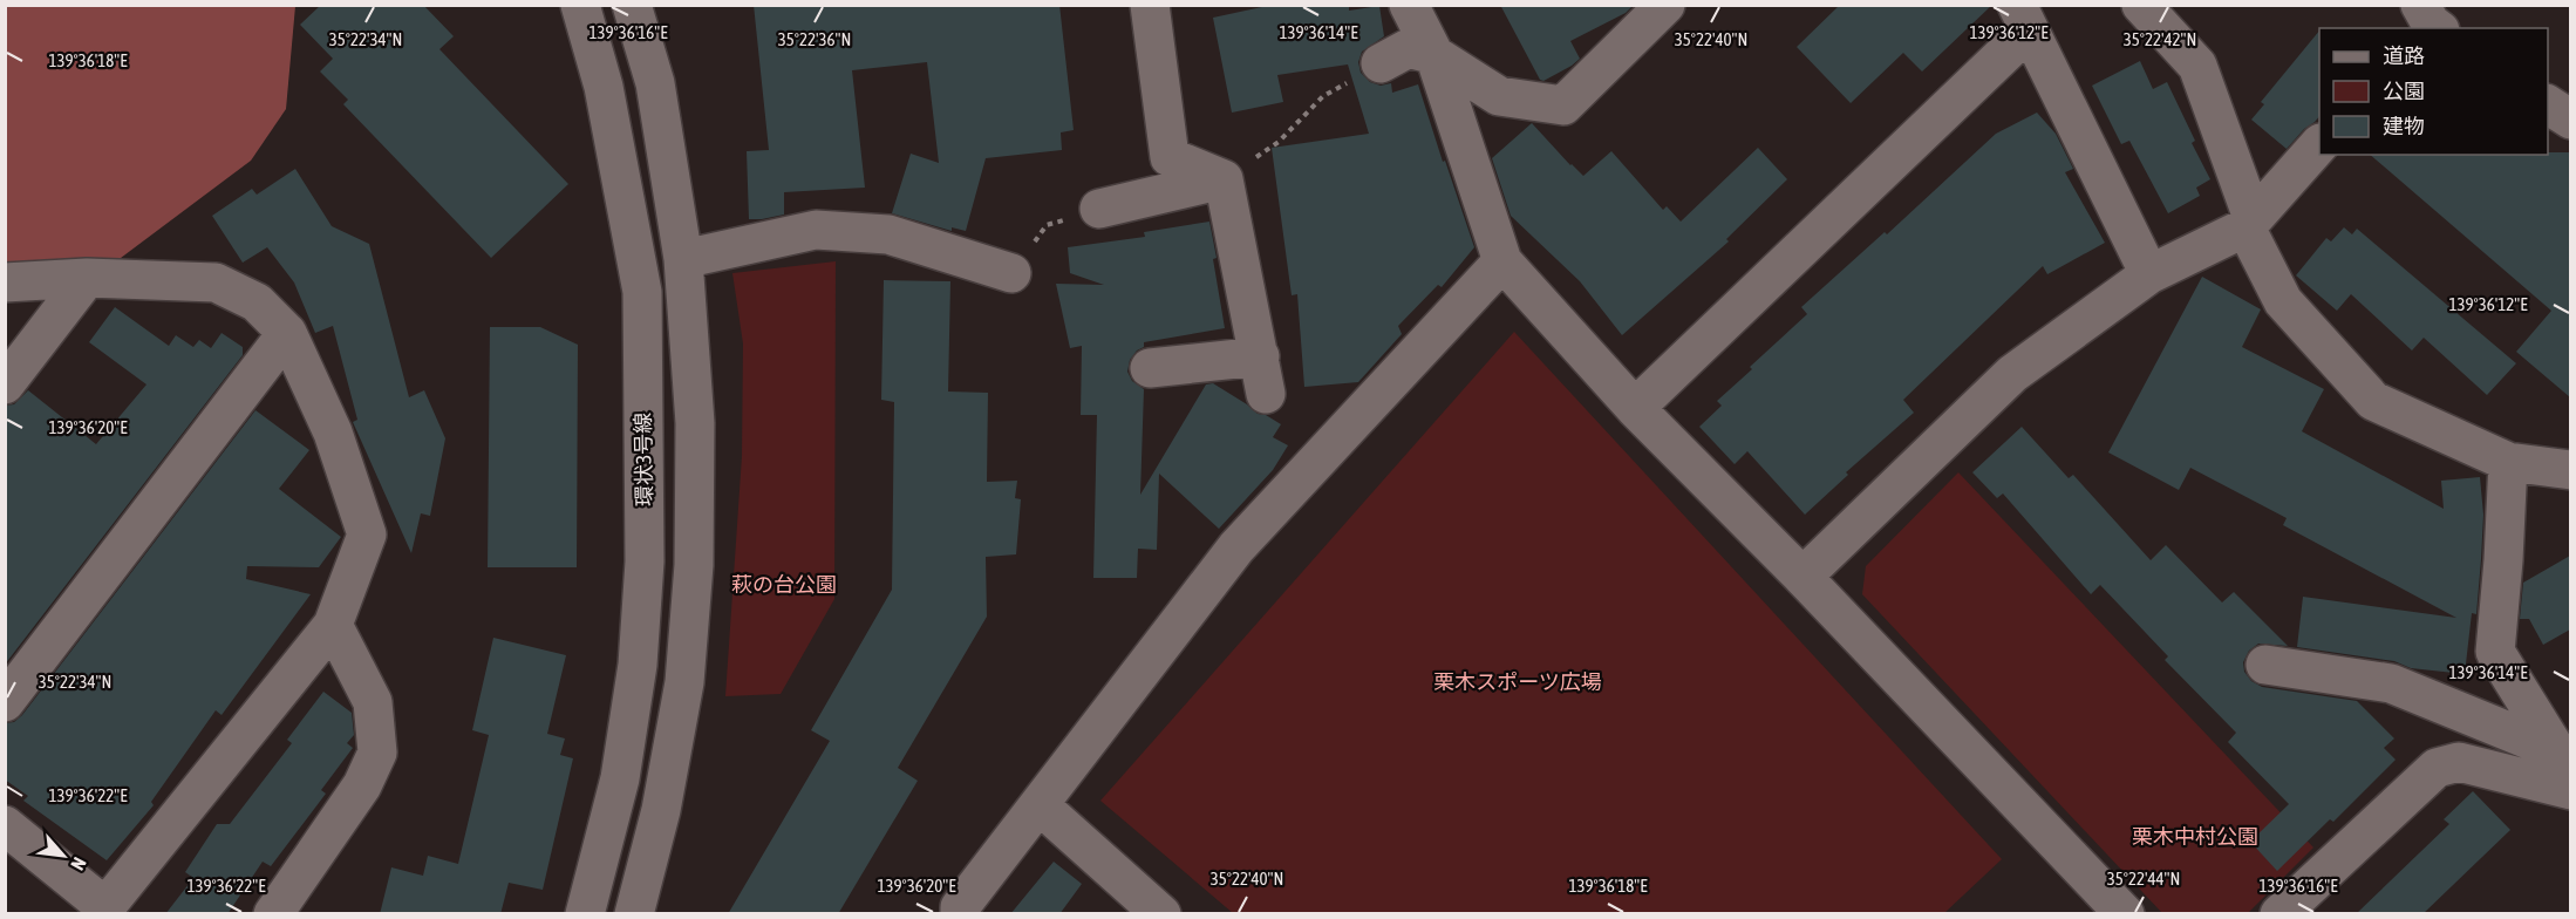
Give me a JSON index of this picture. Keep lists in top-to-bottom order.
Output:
{
  "streets": {
    "street": ["環状3号線"]
  },
  "parks": ["萩の台公園", "栗木スポーツ広場", "栗木中村公園"],
  "legend": ["道路", "公園", "建物"],
  "north": "bottom right",
  "coordinates": [
    "139°36'16\"E",
    "139°36'14\"E",
    "139°36'12\"E",
    "35°22'34\"N",
    "35°22'36\"N",
    "35°22'40\"N",
    "35°22'42\"N",
    "139°36'18\"E",
    "139°36'20\"E",
    "139°36'22\"E",
    "35°22'44\"N"
  ]
}
